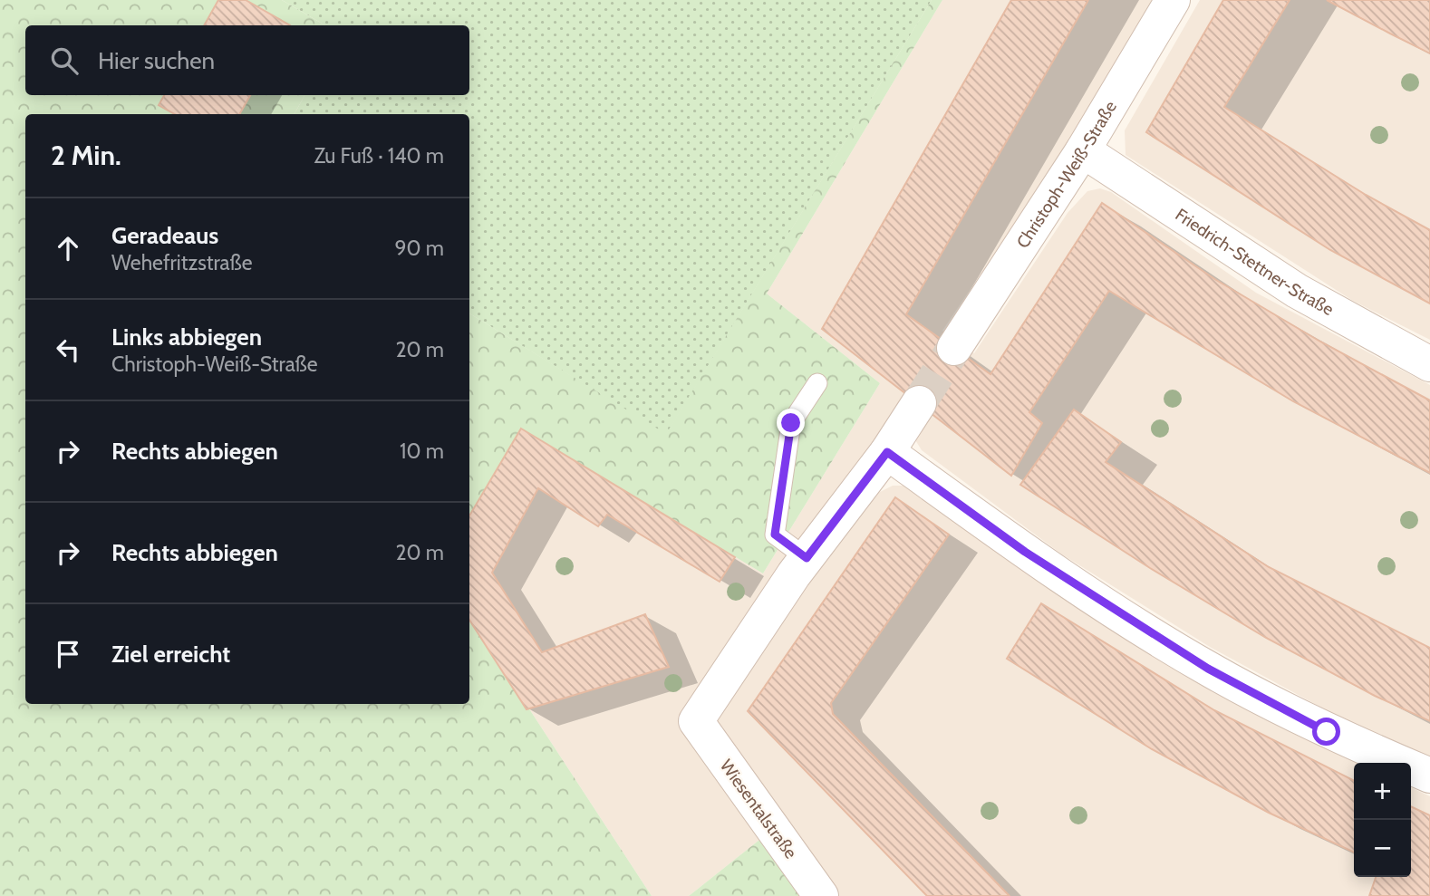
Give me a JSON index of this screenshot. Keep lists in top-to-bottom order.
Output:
{
  "streets": {
    "street": ["Christoph-Weiß-Straße", "Friedrich-Stettner-Straße", "Wiesentalstraße"]
  },
  "crossings": [
    ["Christoph-Weiß-Straße", "Friedrich-Stettner-Straße"]
  ],
  "page": {
    "search": "Hier suchen",
    "heading": ["2 Min.", "Zu Fuß · 140 m"],
    "list": [
      ["Geradeaus", "Wehefritzstraße", "90 m"],
      ["Links abbiegen", "Christoph-Weiß-Straße", "20 m"],
      ["Rechts abbiegen", "10 m"],
      ["Rechts abbiegen", "20 m"],
      "Ziel erreicht"
    ],
    "map_buttons": ["+", "−"]
  }
}
